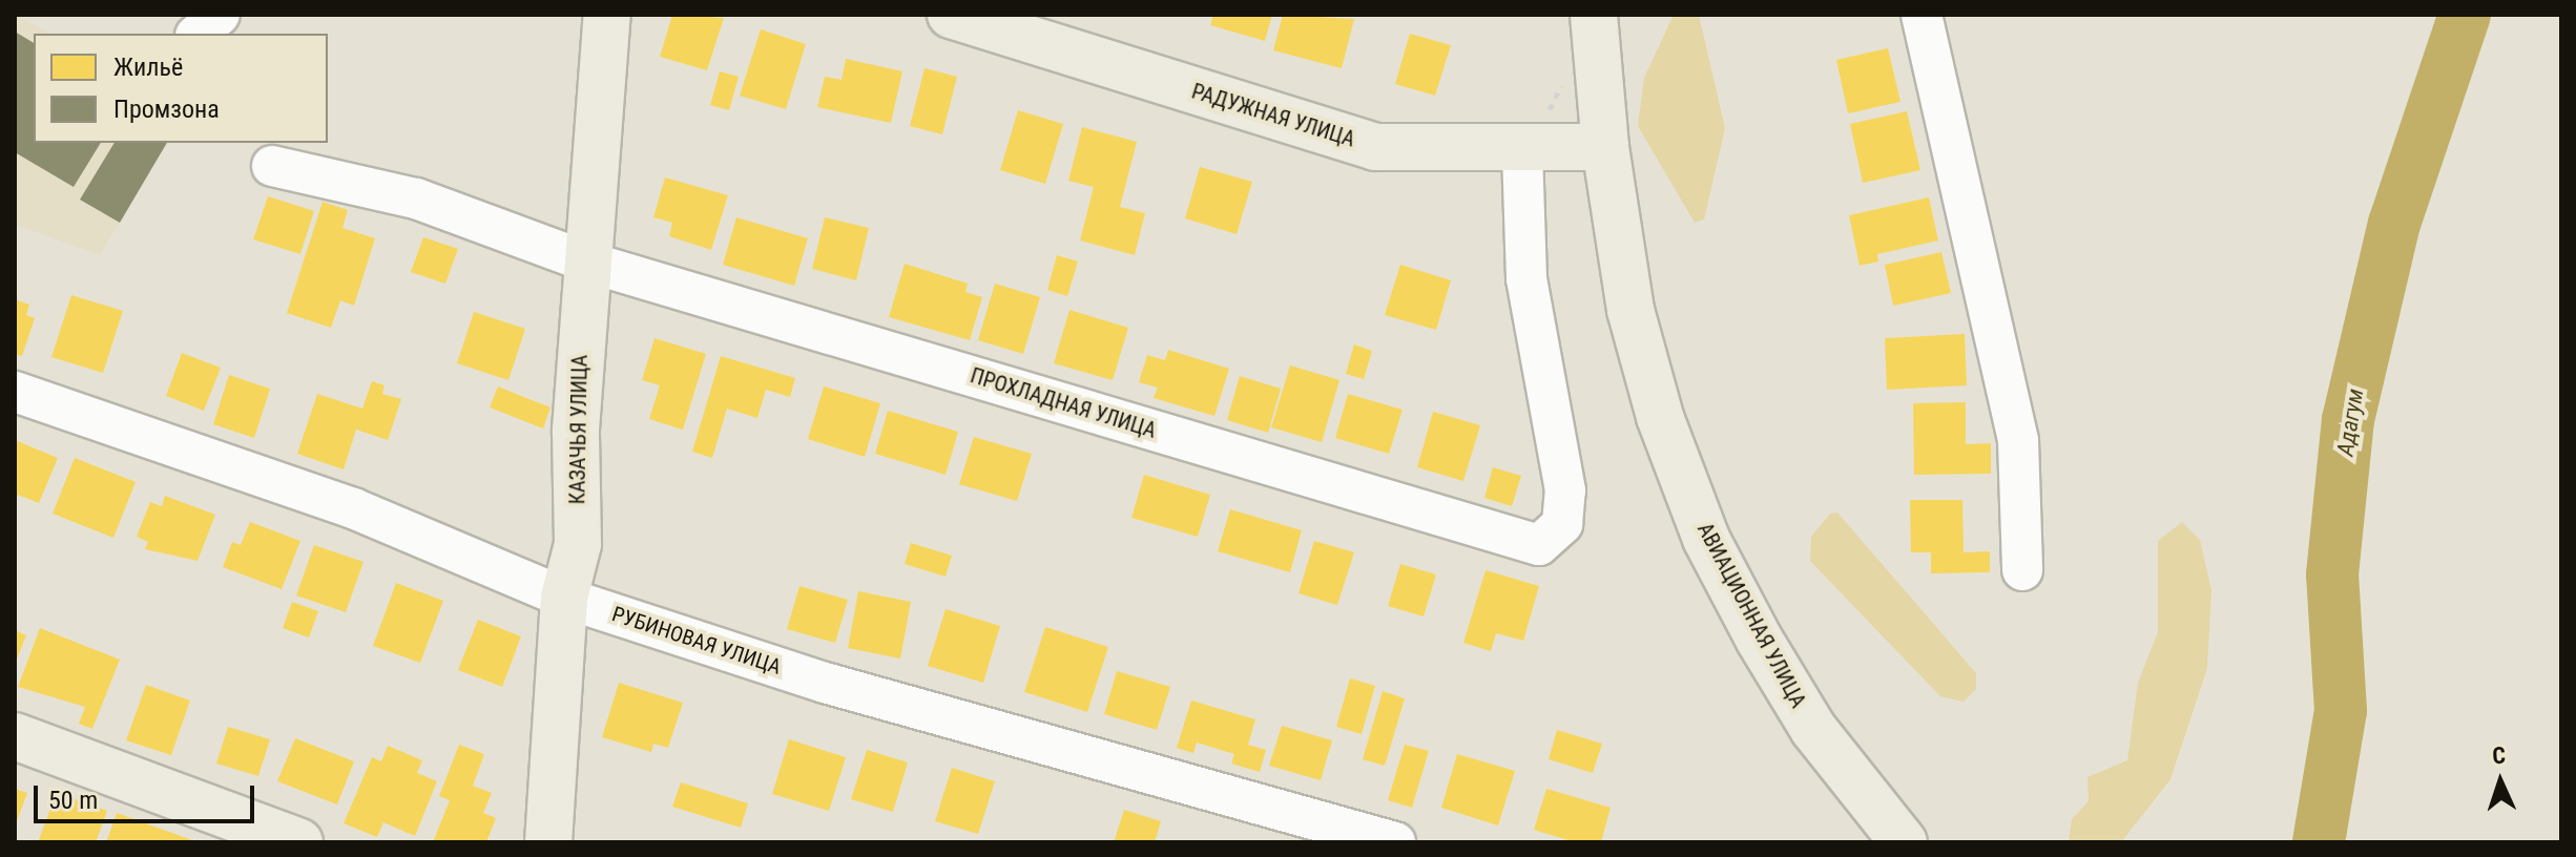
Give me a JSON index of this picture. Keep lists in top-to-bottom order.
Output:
{
  "streets": {
    "main road": ["РАДУЖНАЯ УЛИЦА", "КАЗАЧЬЯ УЛИЦА", "АВИАЦИОННАЯ УЛИЦА"],
    "street": ["ПРОХЛАДНАЯ УЛИЦА", "РУБИНОВАЯ УЛИЦА"]
  },
  "crossings": [
    ["РАДУЖНАЯ УЛИЦА", "ПРОХЛАДНАЯ УЛИЦА"],
    ["РАДУЖНАЯ УЛИЦА", "АВИАЦИОННАЯ УЛИЦА"],
    ["ПРОХЛАДНАЯ УЛИЦА", "КАЗАЧЬЯ УЛИЦА"],
    ["КАЗАЧЬЯ УЛИЦА", "РУБИНОВАЯ УЛИЦА"]
  ],
  "water": ["Адагум"],
  "legend": ["Жильё", "Промзона"],
  "scale_bar": "50 m",
  "north": "top"
}
